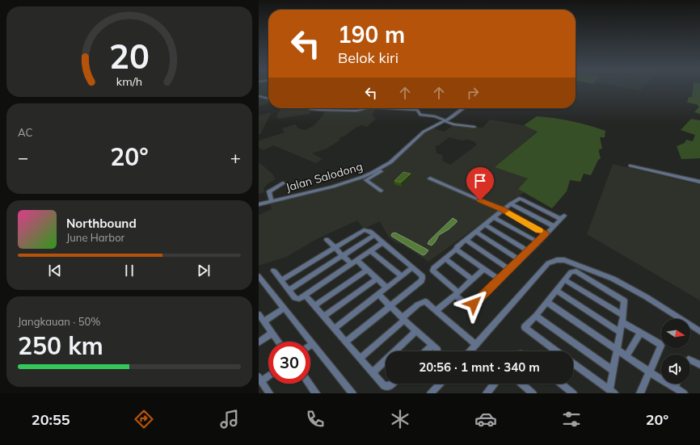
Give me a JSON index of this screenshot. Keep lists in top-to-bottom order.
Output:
{
  "streets": {
    "street": ["Jalan Salodong"]
  },
  "north": "right",
  "page": {
    "turn": ["190 m", "Belok kiri"],
    "tile": [
      "AC",
      ["Jangkauan · 50%", "250 km"]
    ],
    "heat": ["−", "20°", "+"],
    "song": ["Northbound", "June Harbor"],
    "limit": "30",
    "trip": "20:56 · 1 mnt · 340 m",
    "tabs": ["20:55", "20°"],
    "gauge": ["20", "km/h"]
  }
}
